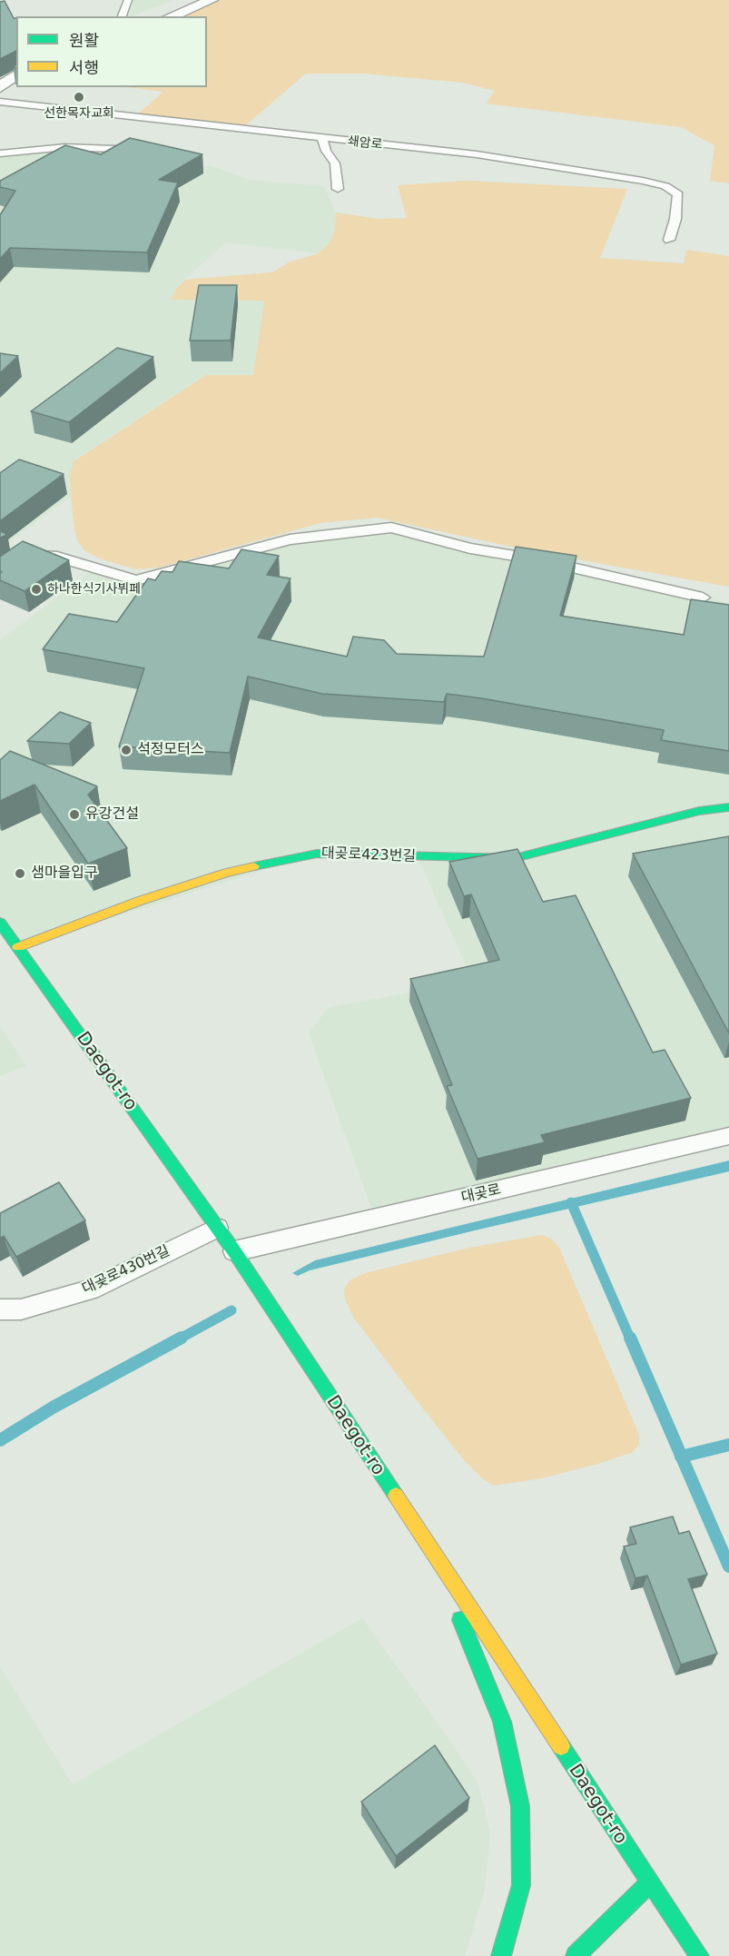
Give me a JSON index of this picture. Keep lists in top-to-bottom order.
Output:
{
  "streets": {
    "street": ["대곶로423번길", "Daegot-ro"],
    "lane": ["쇄암로", "대곶로", "대곶로430번길"]
  },
  "crossings": [
    ["대곶로423번길", "Daegot-ro"],
    ["Daegot-ro", "대곶로"],
    ["Daegot-ro", "대곶로430번길"]
  ],
  "places": [
    "선한목자교회",
    "하나한식기사뷔페",
    "석정모터스",
    "유강건설",
    "샘마을입구"
  ],
  "legend": ["원활", "서행"]
}
